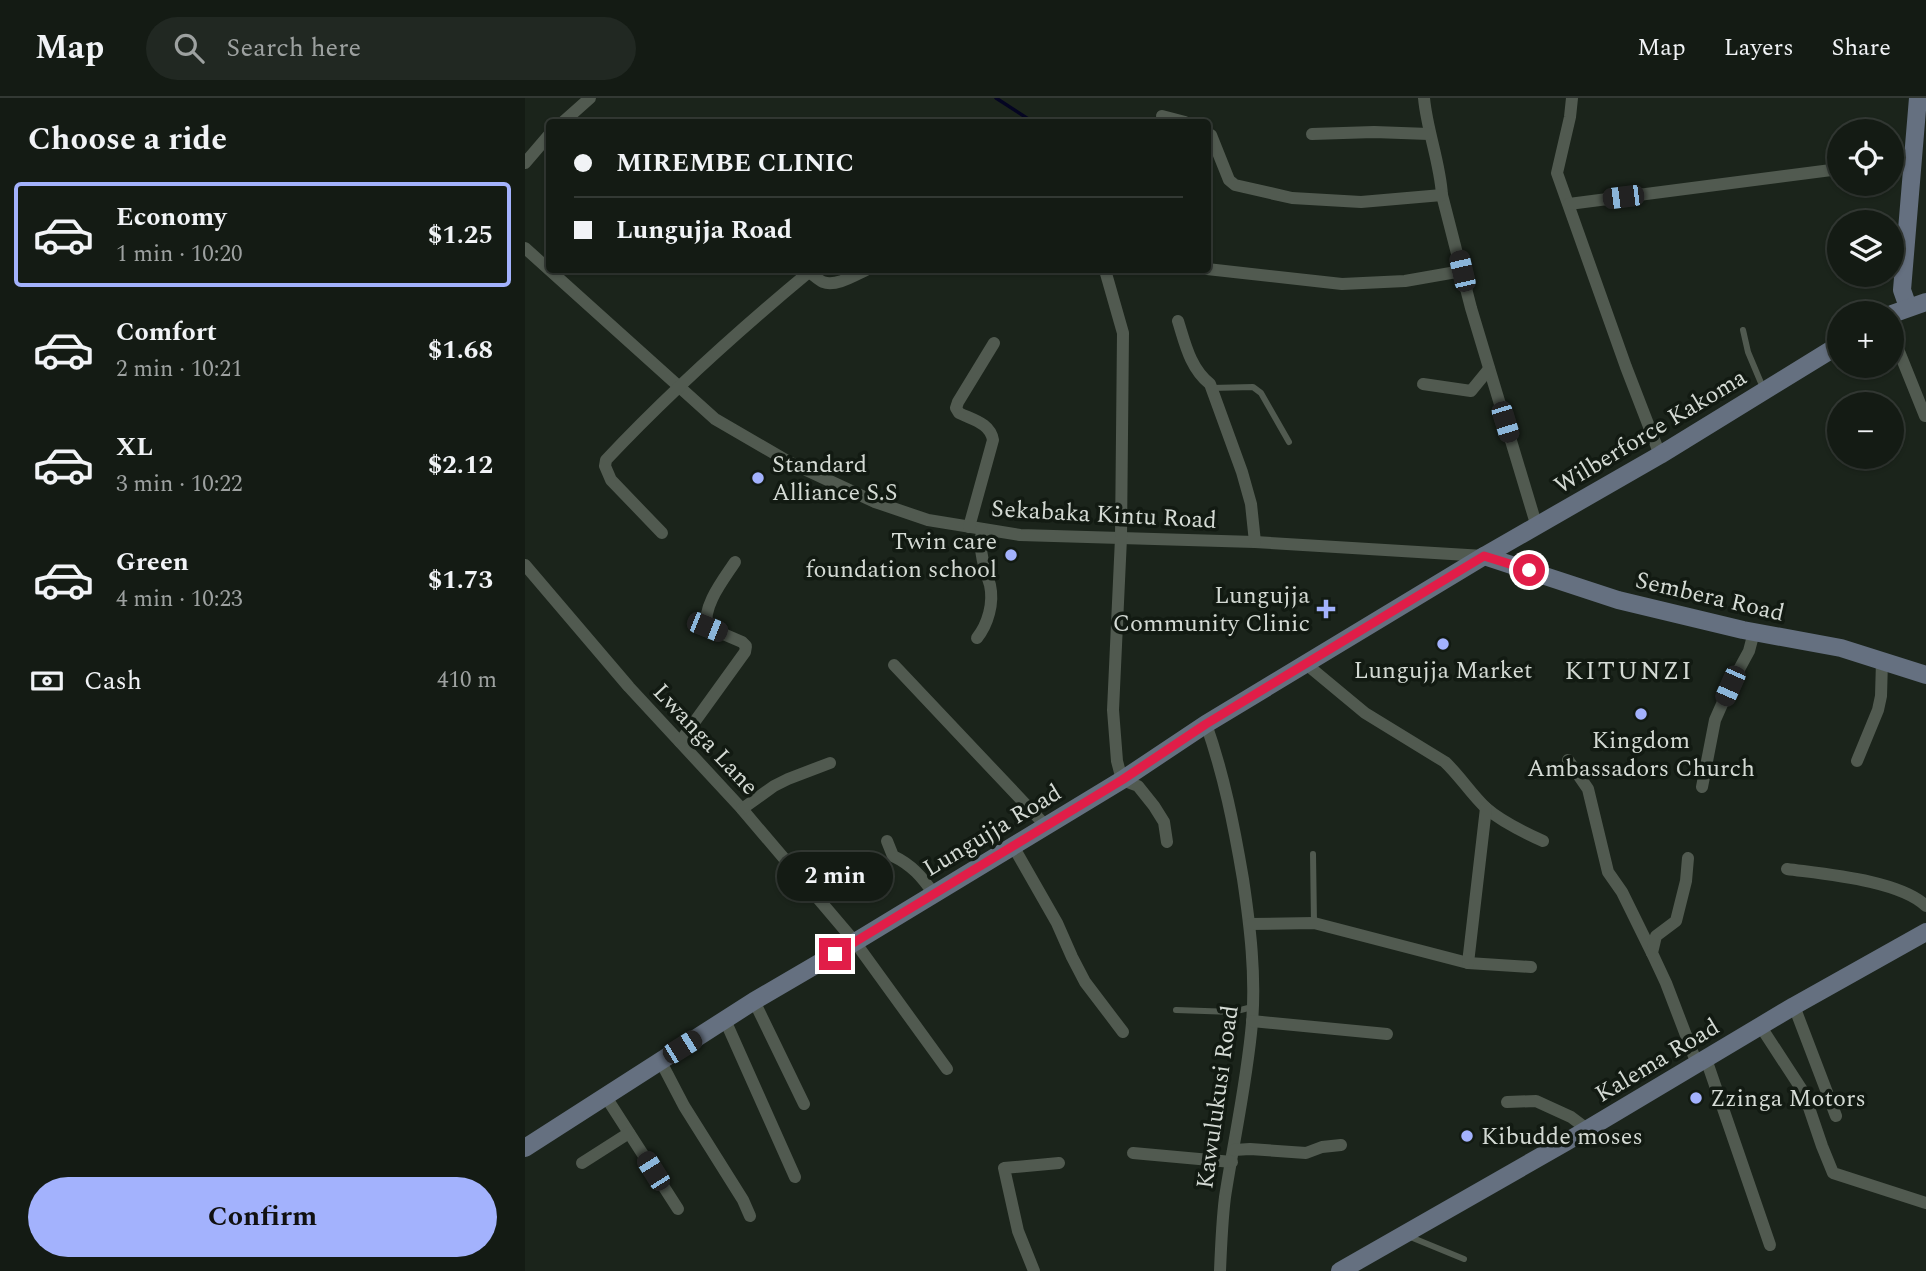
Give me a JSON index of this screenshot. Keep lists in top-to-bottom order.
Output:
{
  "streets": {
    "street": [
      "Wilberforce Kakoma",
      "Sekabaka Kintu Road",
      "Sembera Road",
      "Lwanga Lane",
      "Lungujja Road",
      "Kalema Road",
      "Kawulukusi Road"
    ]
  },
  "crossings": [
    ["Wilberforce Kakoma", "Sekabaka Kintu Road"],
    ["Wilberforce Kakoma", "Sembera Road"],
    ["Wilberforce Kakoma", "Lungujja Road"],
    ["Sekabaka Kintu Road", "Sembera Road"],
    ["Sekabaka Kintu Road", "Lungujja Road"],
    ["Sembera Road", "Lungujja Road"],
    ["Lwanga Lane", "Lungujja Road"],
    ["Lungujja Road", "Kawulukusi Road"]
  ],
  "districts": ["KITUNZI"],
  "places": {
    "other": [
      "Standard Alliance S.S",
      "Twin care foundation school",
      "Lungujja Market",
      "Kingdom Ambassadors Church",
      "Zzinga Motors",
      "Kibudde moses"
    ],
    "health": ["Lungujja Community Clinic"]
  },
  "page": {
    "header": "Map",
    "search": "Search here",
    "nav": ["Map", "Layers", "Share"],
    "heading": "Choose a ride",
    "map_buttons": ["+", "−"],
    "banner": ["MIREMBE CLINIC", "Lungujja Road"],
    "list": [
      {
        "name": "Economy",
        "note": "1 min · 10:20",
        "value": "$1.25"
      },
      {
        "name": "Comfort",
        "note": "2 min · 10:21",
        "value": "$1.68"
      },
      {
        "name": "XL",
        "note": "3 min · 10:22",
        "value": "$2.12"
      },
      {
        "name": "Green",
        "note": "4 min · 10:23",
        "value": "$1.73"
      }
    ],
    "pay": ["Cash", "410 m"],
    "bubble": "2 min",
    "buttons": "Confirm"
  }
}
